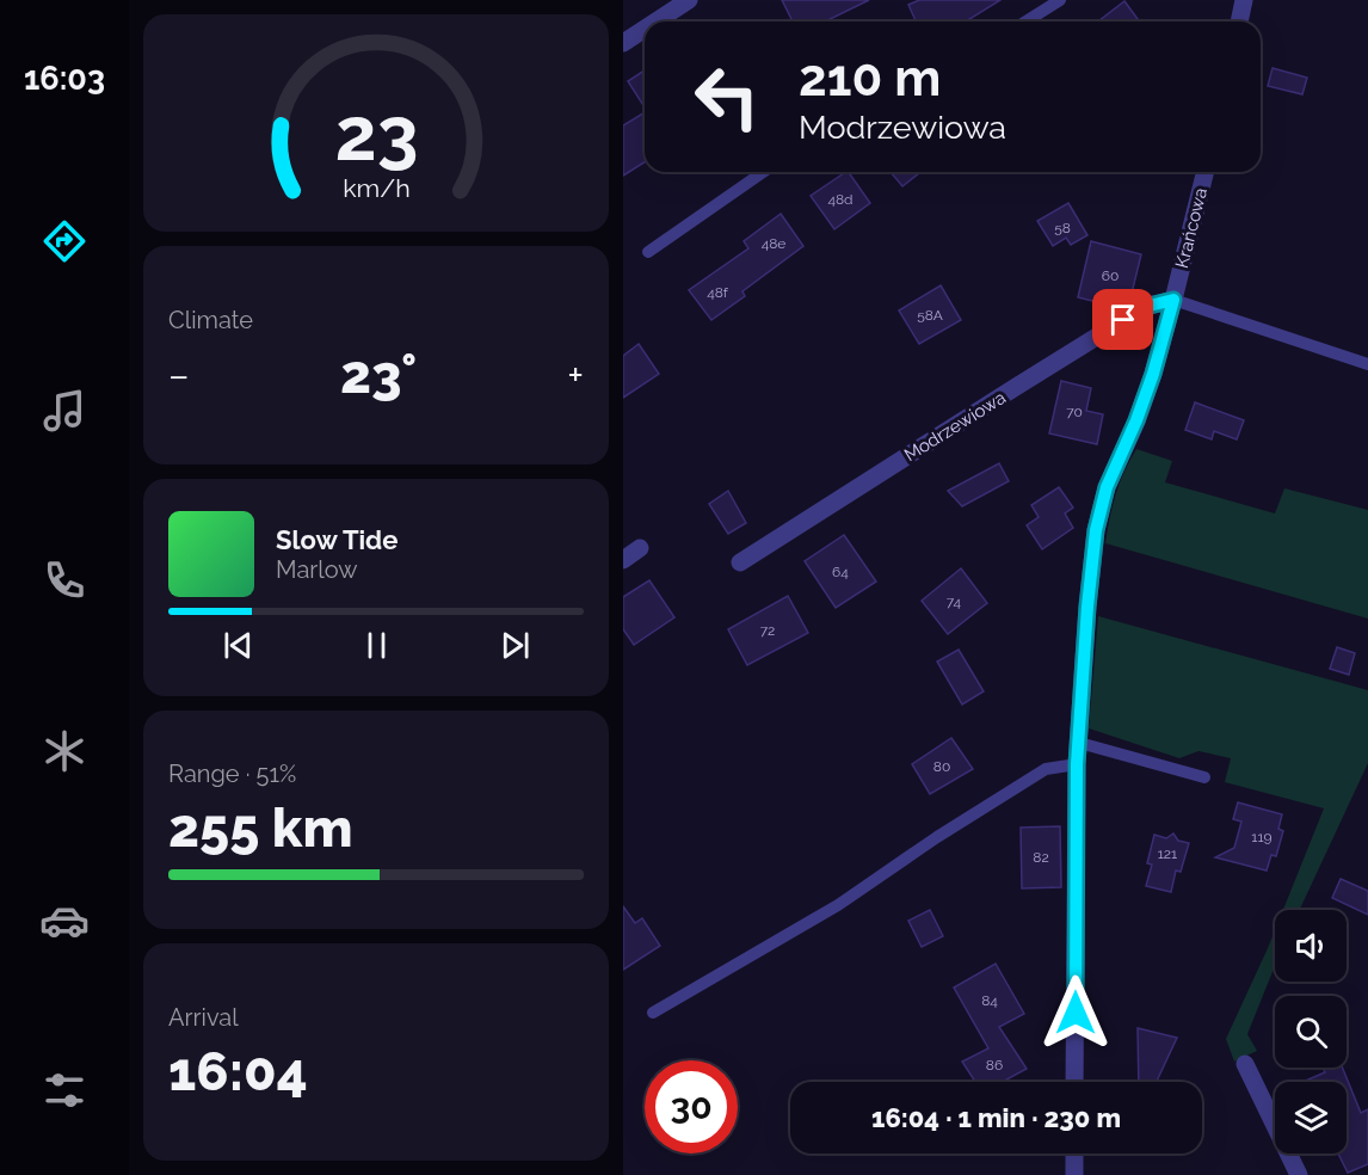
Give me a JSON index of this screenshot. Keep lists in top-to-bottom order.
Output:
{
  "streets": {
    "street": ["Krańcowa", "Modrzewiowa"]
  },
  "crossings": [
    ["Krańcowa", "Modrzewiowa"]
  ],
  "house_numbers": [
    "48d",
    "58",
    "48e",
    "60",
    "48f",
    "58A",
    "70",
    "64",
    "74",
    "72",
    "80",
    "119",
    "121",
    "82",
    "84",
    "86"
  ],
  "page": {
    "tabs": "16:03",
    "turn": ["210 m", "Modrzewiowa"],
    "tile": [
      "Climate",
      ["Range · 51%", "255 km"],
      ["Arrival", "16:04"]
    ],
    "heat": ["−", "23°", "+"],
    "song": ["Slow Tide", "Marlow"],
    "limit": "30",
    "trip": "16:04 · 1 min · 230 m",
    "gauge": ["23", "km/h"]
  }
}
